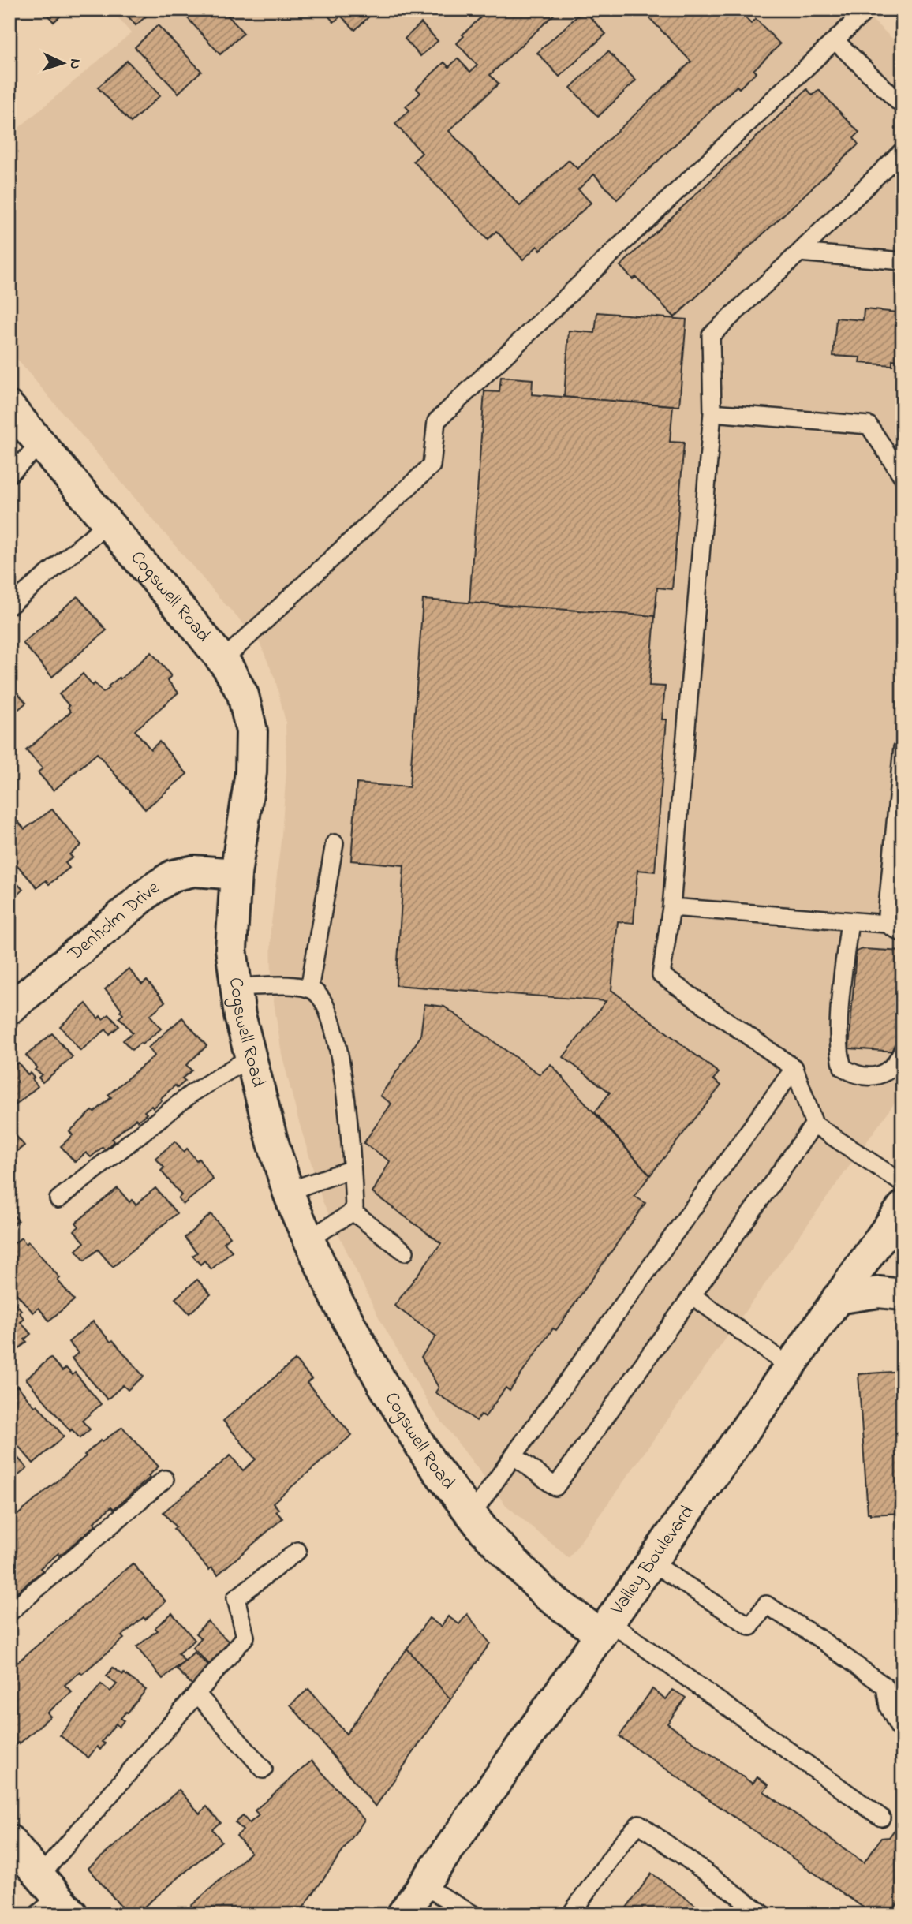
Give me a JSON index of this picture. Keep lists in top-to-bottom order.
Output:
{
  "streets": {
    "street": ["Cogswell Road", "Denholm Drive", "Valley Boulevard"]
  },
  "crossings": [
    ["Cogswell Road", "Denholm Drive"],
    ["Cogswell Road", "Valley Boulevard"]
  ],
  "north": "right"
}
